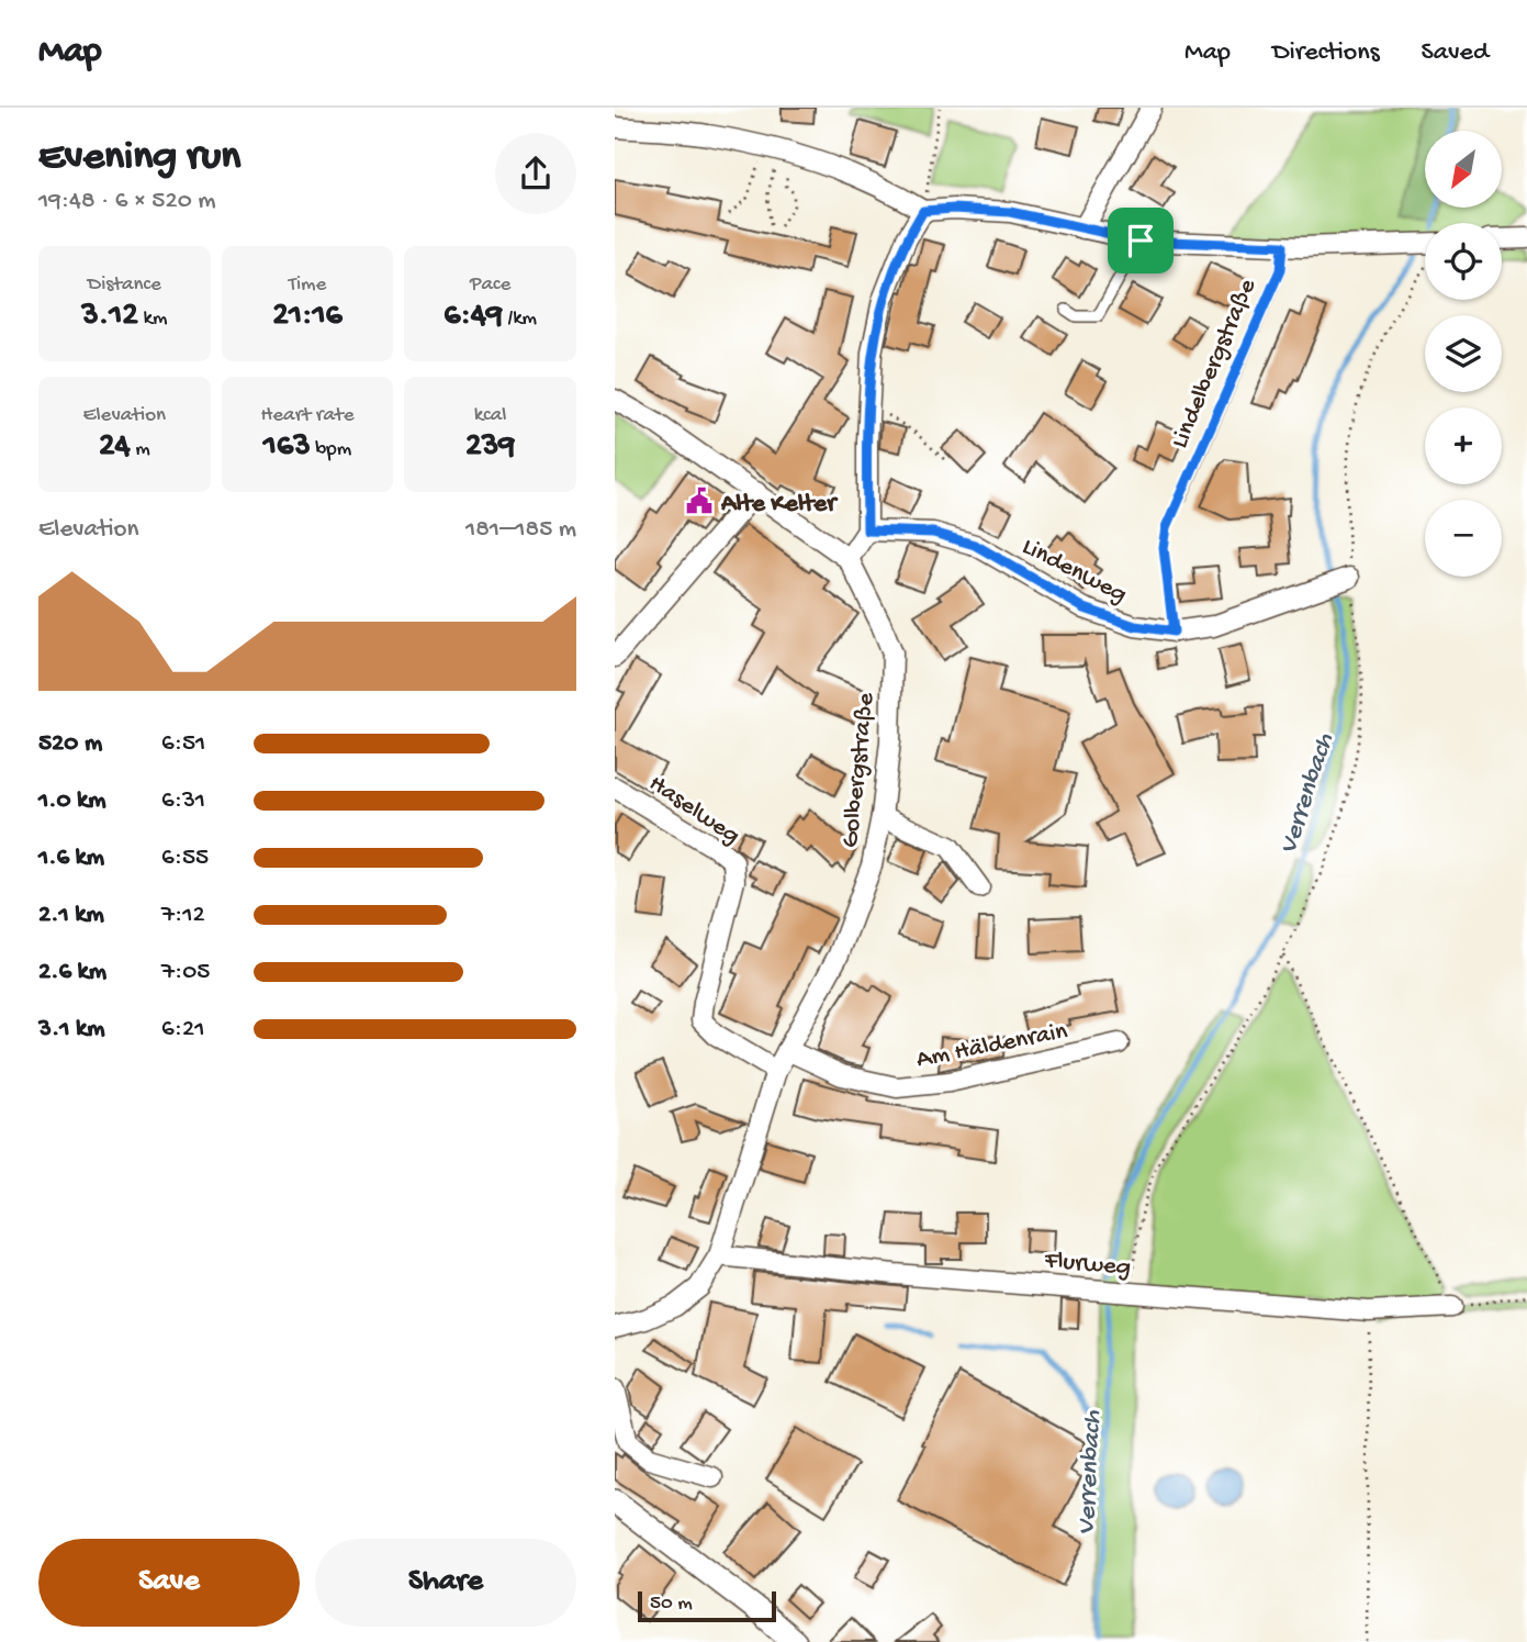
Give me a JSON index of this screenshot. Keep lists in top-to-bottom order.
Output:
{
  "streets": {
    "street": [
      "Lindelbergstraße",
      "Lindenweg",
      "Golbergstraße",
      "Haselweg",
      "Am Häldenrain",
      "Flurweg"
    ]
  },
  "crossings": [
    ["Golbergstraße", "Haselweg"],
    ["Golbergstraße", "Am Häldenrain"],
    ["Golbergstraße", "Flurweg"]
  ],
  "water": ["Verrenbach"],
  "places": {
    "public building": ["Alte Kelter"]
  },
  "scale_bar": "50 m",
  "north": "bottom left",
  "page": {
    "header": "Map",
    "nav": ["Map", "Directions", "Saved"],
    "heading": ["Evening run", "19:48 · 6 × 520 m"],
    "map_buttons": ["+", "−"],
    "stats": [
      ["Distance", "3.12 km"],
      ["Time", "21:16"],
      ["Pace", "6:49 /km"],
      ["Elevation", "24 m"],
      ["Heart rate", "163 bpm"],
      ["kcal", "239"]
    ],
    "chart": ["Elevation", "181–185 m"],
    "list": [
      {
        "name": "520 m",
        "note": "6:51"
      },
      {
        "name": "1.0 km",
        "note": "6:31"
      },
      {
        "name": "1.6 km",
        "note": "6:55"
      },
      {
        "name": "2.1 km",
        "note": "7:12"
      },
      {
        "name": "2.6 km",
        "note": "7:05"
      },
      {
        "name": "3.1 km",
        "note": "6:21"
      }
    ],
    "buttons": ["Save", "Share"],
    "scale": "50 m"
  }
}
